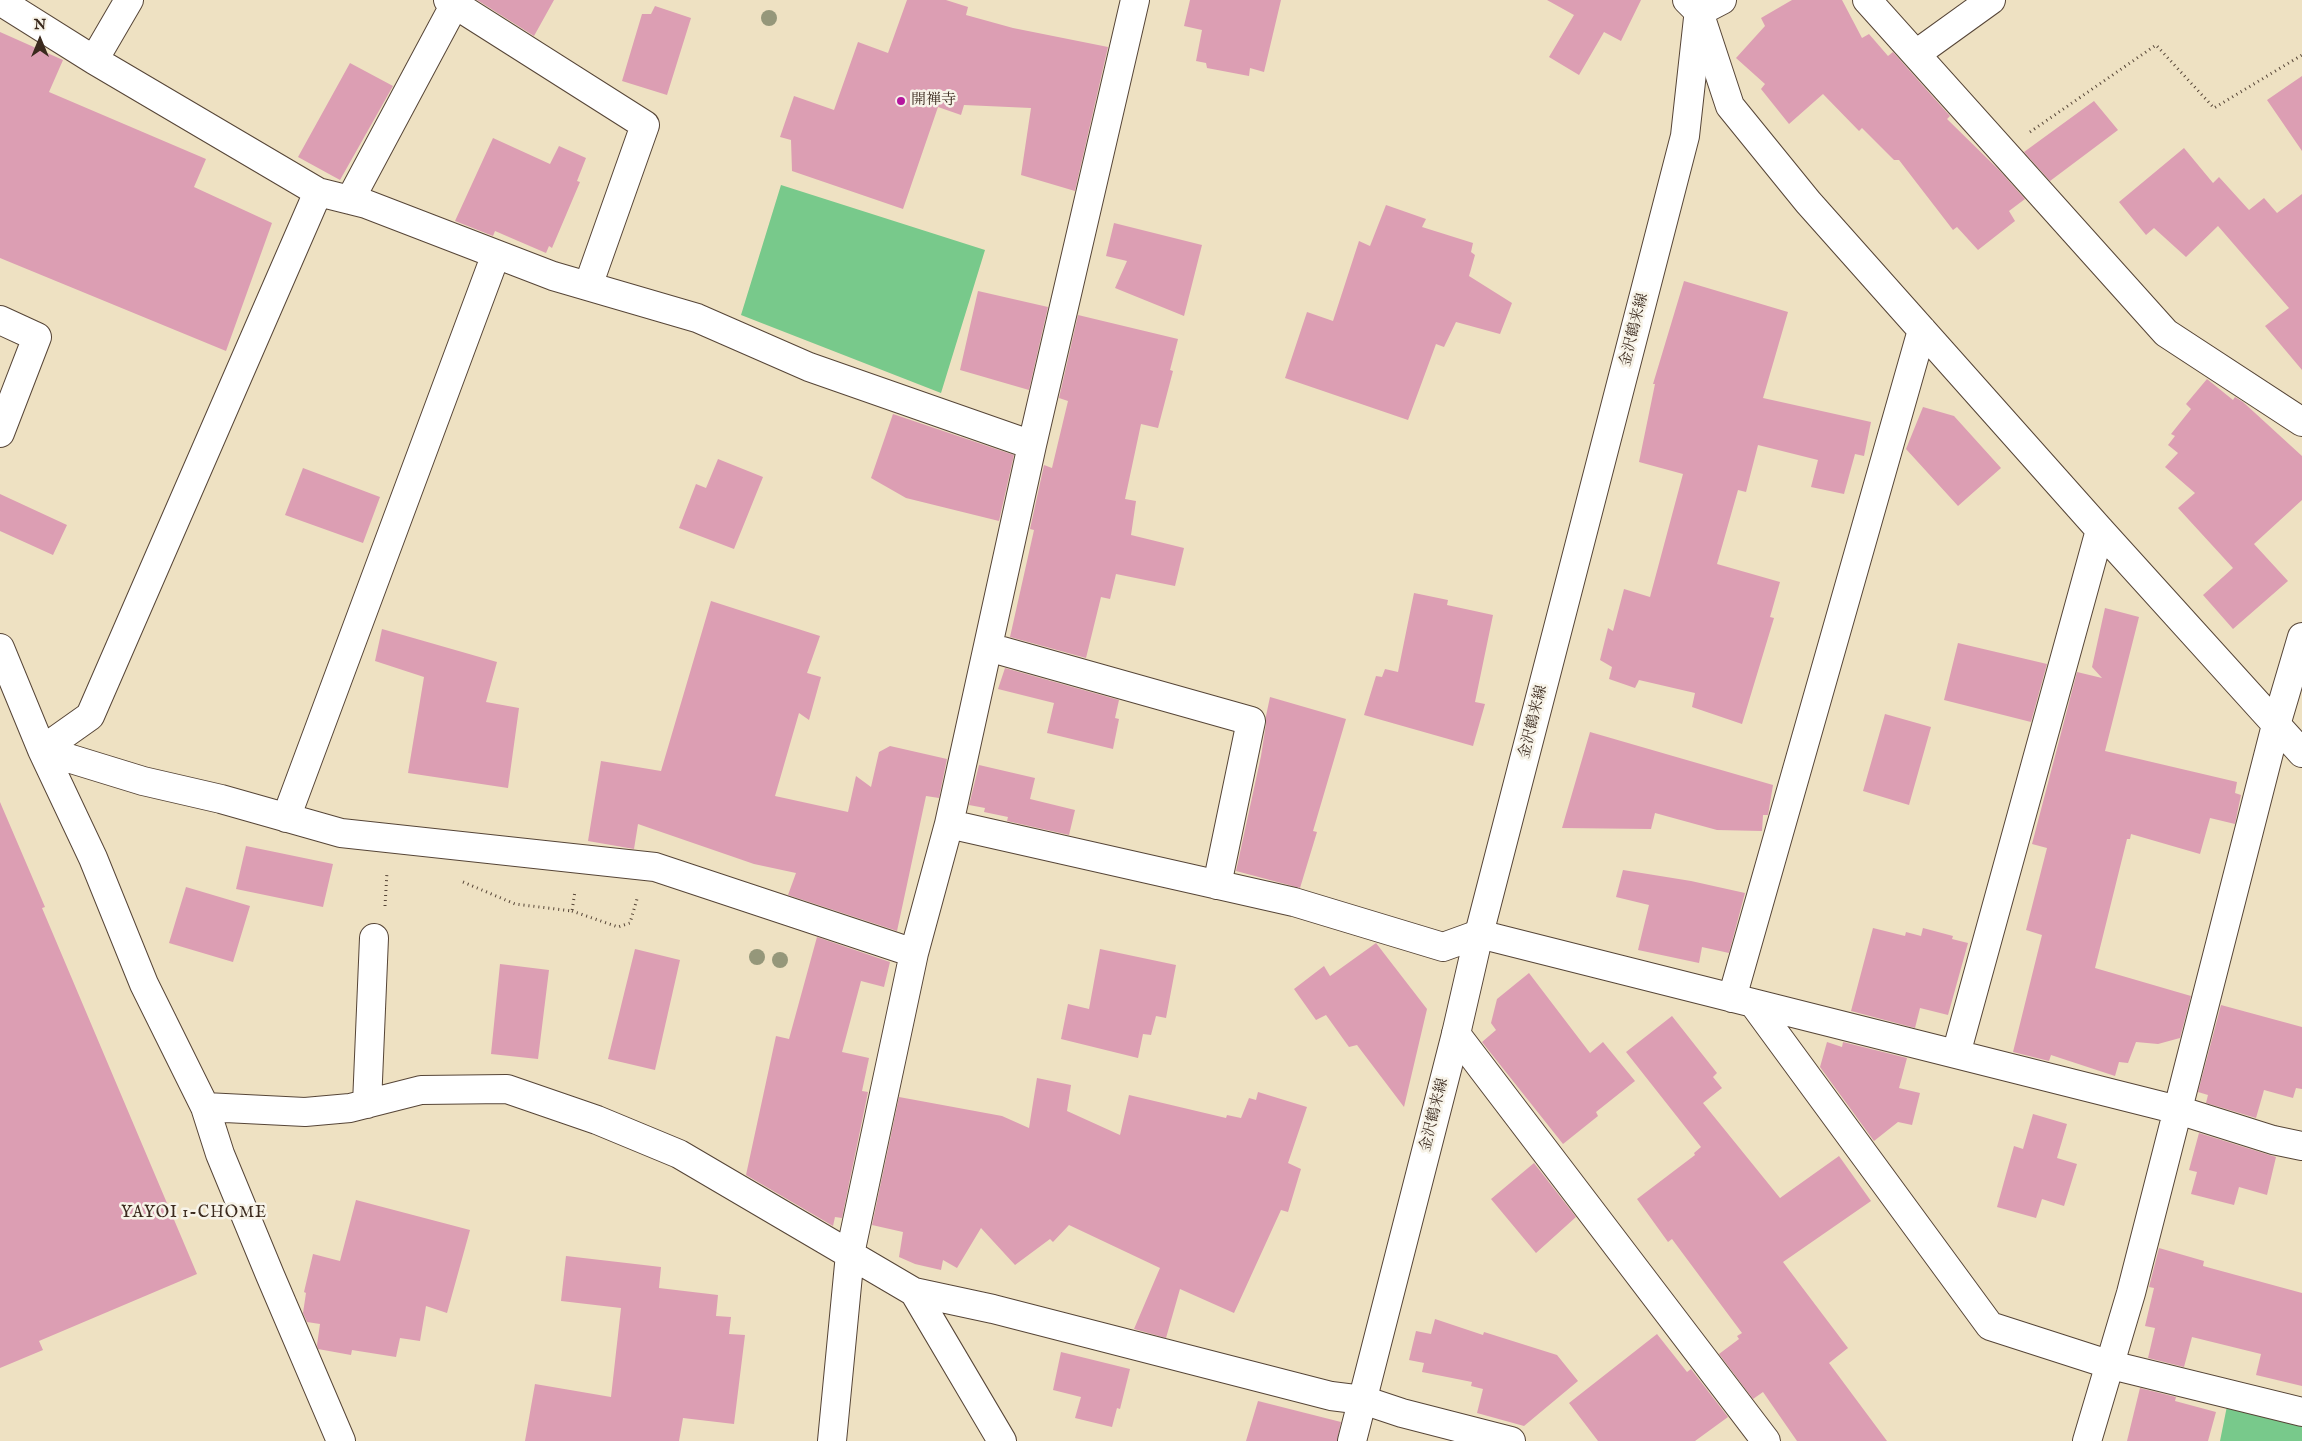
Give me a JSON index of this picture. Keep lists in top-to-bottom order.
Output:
{
  "streets": {
    "street": ["金沢鶴来線"]
  },
  "districts": ["YAYOI 1-CHOME"],
  "places": ["開禅寺"],
  "north": "top"
}
